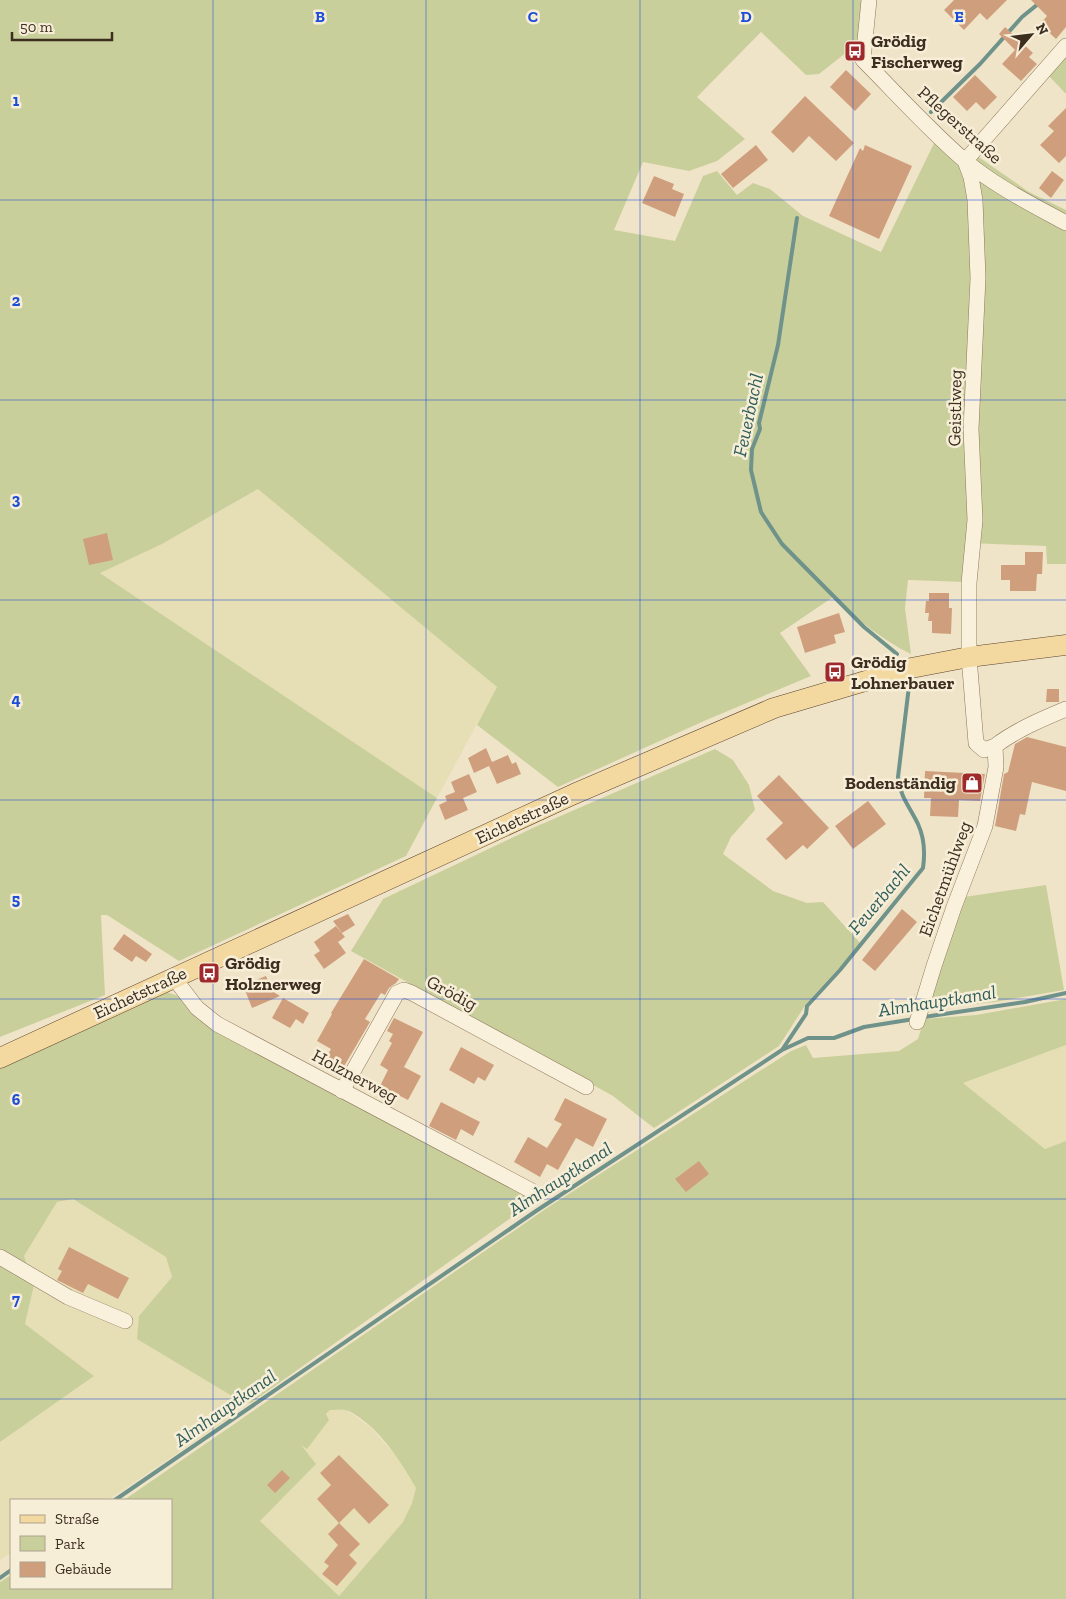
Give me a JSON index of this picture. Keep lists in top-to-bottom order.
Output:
{
  "streets": {
    "main road": ["Eichetstraße"],
    "street": [
      "Pflegerstraße",
      "Geistlweg",
      "Eichetmühlweg",
      "Grödig",
      "Holznerweg"
    ]
  },
  "crossings": [
    ["Pflegerstraße", "Geistlweg"],
    ["Geistlweg", "Eichetstraße"],
    ["Eichetstraße", "Holznerweg"],
    ["Grödig", "Holznerweg"]
  ],
  "water": ["Feuerbachl", "Almhauptkanal"],
  "places": {
    "bus stop": ["Grödig Fischerweg", "Grödig Lohnerbauer", "Grödig Holznerweg"],
    "shop": ["Bodenständig"]
  },
  "legend": ["Straße", "Park", "Gebäude"],
  "scale_bar": "50 m",
  "north": "top right",
  "grid": {
    "columns": [
      "B",
      "C",
      "D",
      "E"
    ],
    "rows": [
      "1",
      "2",
      "3",
      "4",
      "5",
      "6",
      "7"
    ]
  }
}
